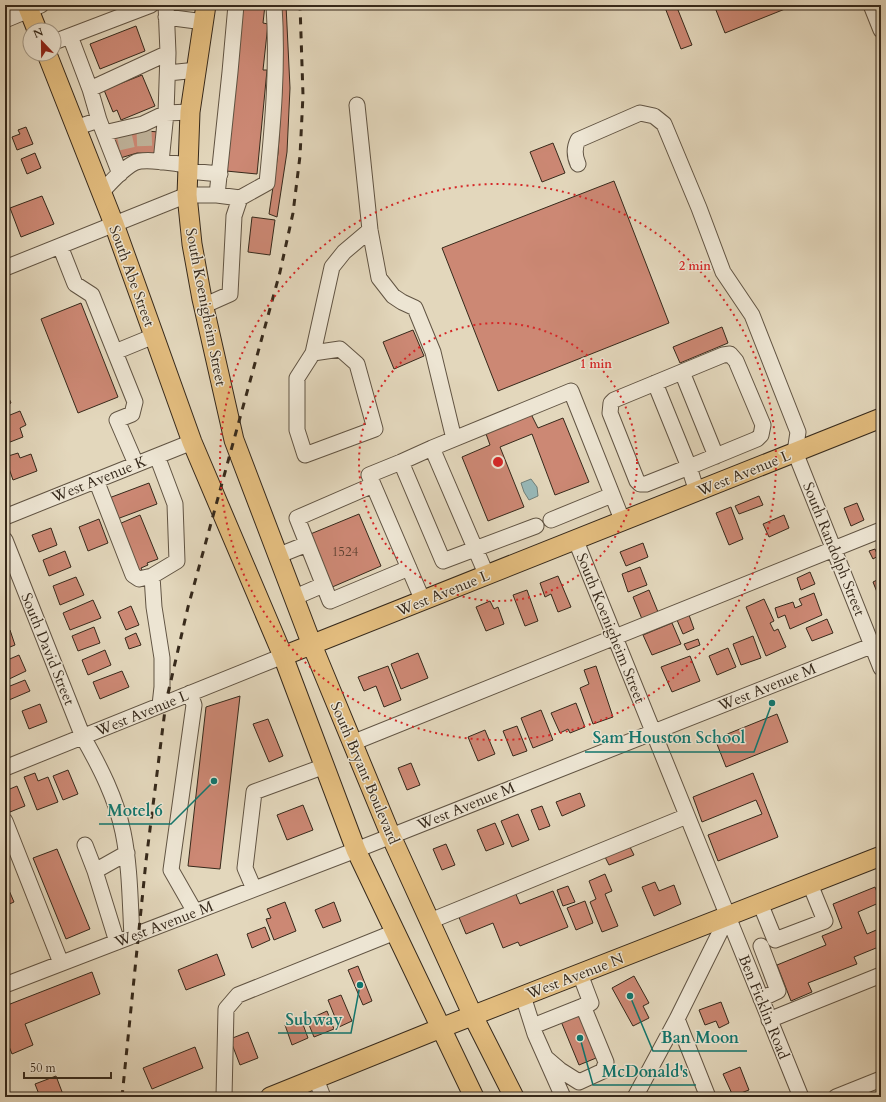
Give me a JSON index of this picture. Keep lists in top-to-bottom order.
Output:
{
  "streets": {
    "main road": [
      "South Abe Street",
      "South Koenigheim Street",
      "West Avenue L",
      "South Bryant Boulevard",
      "West Avenue N"
    ],
    "street": [
      "West Avenue K",
      "South Randolph Street",
      "South David Street",
      "West Avenue M",
      "Ben Ficklin Road"
    ]
  },
  "crossings": [
    ["South Abe Street", "West Avenue L"],
    ["South Abe Street", "West Avenue K"],
    ["South Koenigheim Street", "West Avenue L"],
    ["South Koenigheim Street", "West Avenue M"],
    ["South Koenigheim Street", "South Bryant Boulevard"],
    ["South Koenigheim Street", "West Avenue N"],
    ["South Koenigheim Street", "Ben Ficklin Road"],
    ["West Avenue L", "South Randolph Street"],
    ["West Avenue L", "South David Street"],
    ["West Avenue L", "South Bryant Boulevard"],
    ["South Randolph Street", "West Avenue M"],
    ["South David Street", "West Avenue M"],
    ["West Avenue M", "South Bryant Boulevard"],
    ["South Bryant Boulevard", "West Avenue N"],
    ["West Avenue N", "Ben Ficklin Road"]
  ],
  "places": [
    "Sam Houston School",
    "Motel 6",
    "Subway",
    "Ban Moon",
    "McDonald's"
  ],
  "house_numbers": ["1524"],
  "scale_bar": "50 m",
  "north": "top",
  "rings": ["2 min", "1 min"]
}
